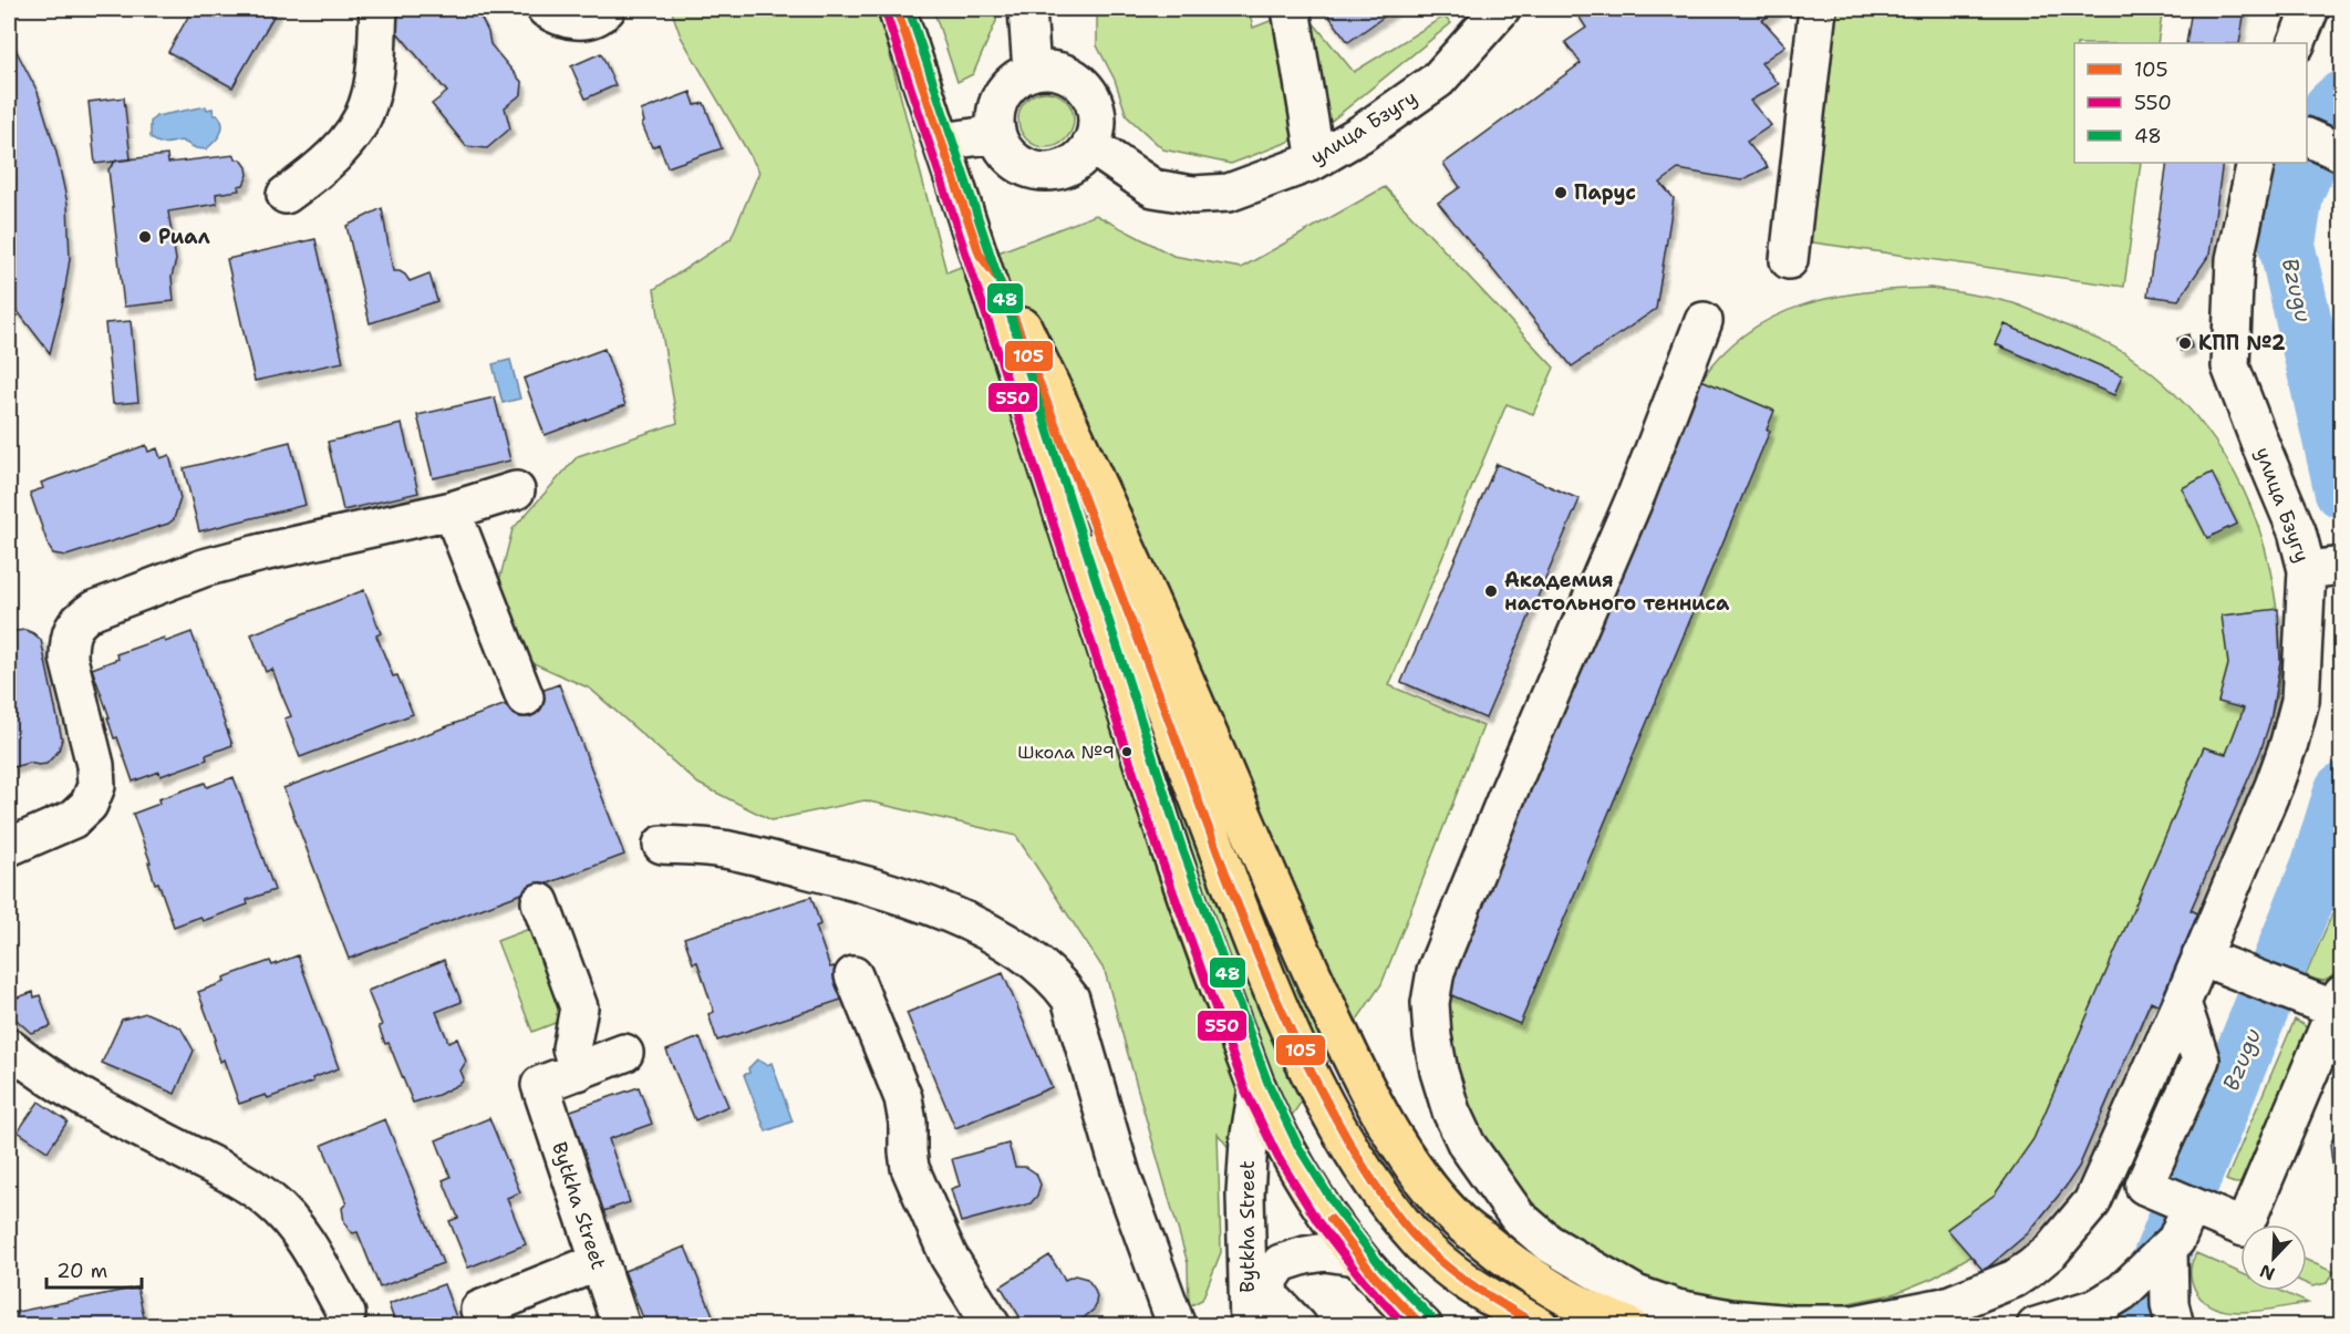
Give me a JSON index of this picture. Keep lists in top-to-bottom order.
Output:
{
  "streets": {
    "street": ["улица Бзугу", "Bytkha Street"]
  },
  "water": ["Bzugu"],
  "places": [
    "Парус",
    "Риал",
    "КПП №2",
    "Академия настольного тенниса",
    "Школа №9"
  ],
  "lines": ["transit line 105", "transit line 48", "transit line 550"],
  "legend": ["105", "550", "48"],
  "scale_bar": "20 m",
  "north": "bottom left"
}
